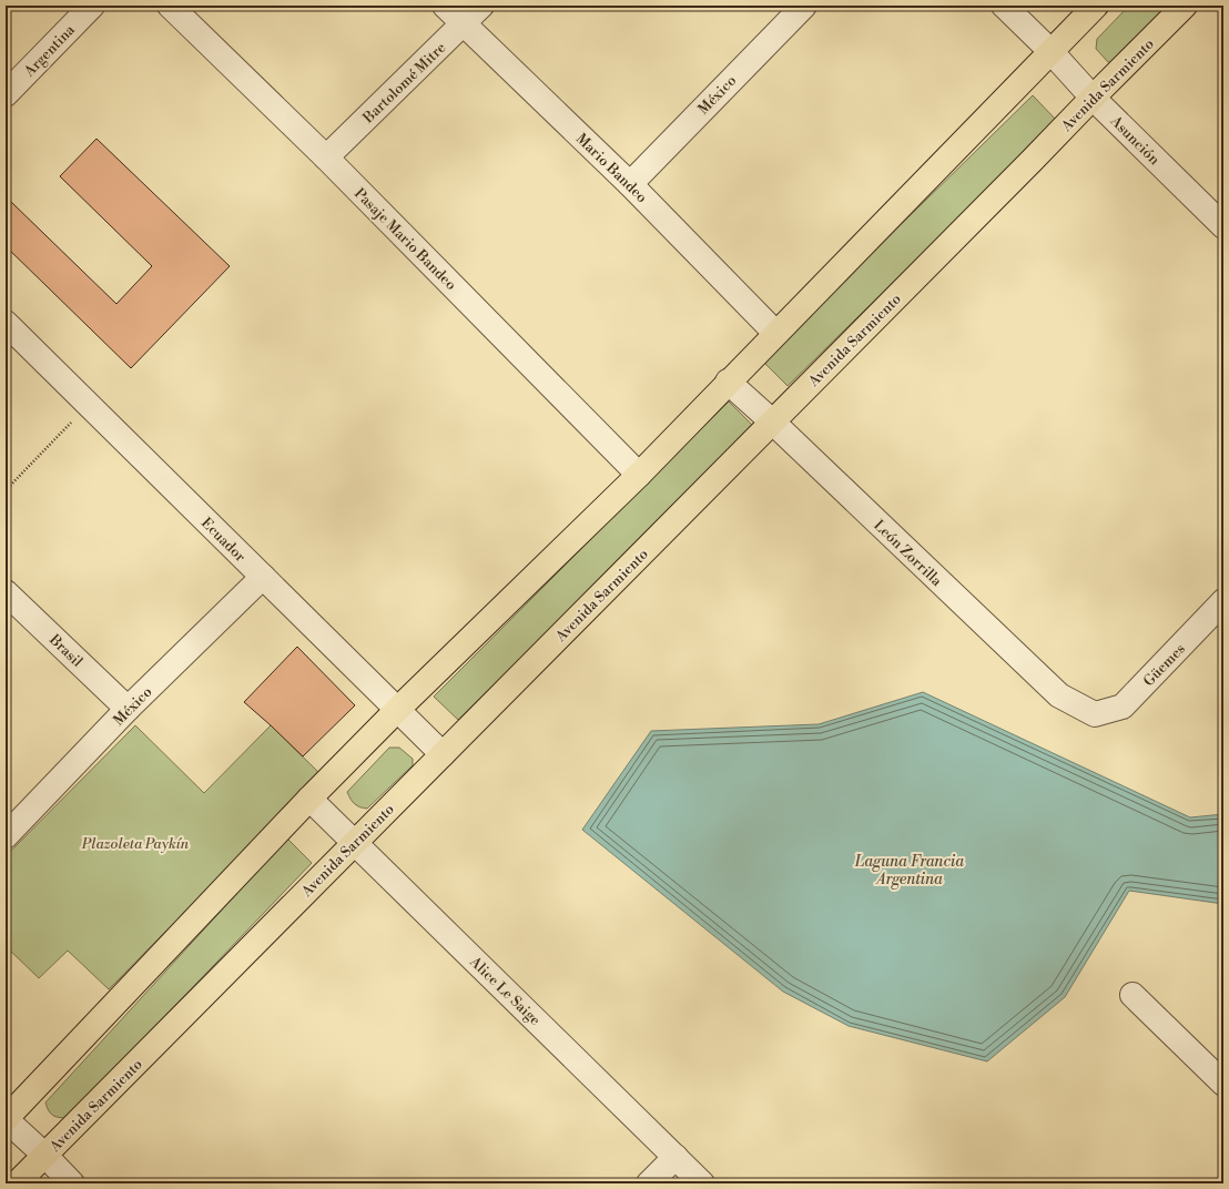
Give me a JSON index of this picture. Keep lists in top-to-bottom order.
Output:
{
  "streets": {
    "main road": ["Avenida Sarmiento"],
    "street": [
      "Argentina",
      "Bartolomé Mitre",
      "México",
      "Asunción",
      "Mario Bandeo",
      "Pasaje Mario Bandeo",
      "Ecuador",
      "León Zorrilla",
      "Brasil",
      "Güemes",
      "Alice Le Saige"
    ]
  },
  "crossings": [
    ["Bartolomé Mitre", "Mario Bandeo"],
    ["Bartolomé Mitre", "Pasaje Mario Bandeo"],
    ["Avenida Sarmiento", "Asunción"],
    ["Avenida Sarmiento", "Ecuador"],
    ["Avenida Sarmiento", "León Zorrilla"],
    ["Avenida Sarmiento", "Alice Le Saige"],
    ["México", "Mario Bandeo"],
    ["México", "Ecuador"],
    ["México", "Brasil"],
    ["León Zorrilla", "Güemes"]
  ],
  "water": ["Laguna Francia Argentina"],
  "parks": ["Plazoleta Paykín"]
}
